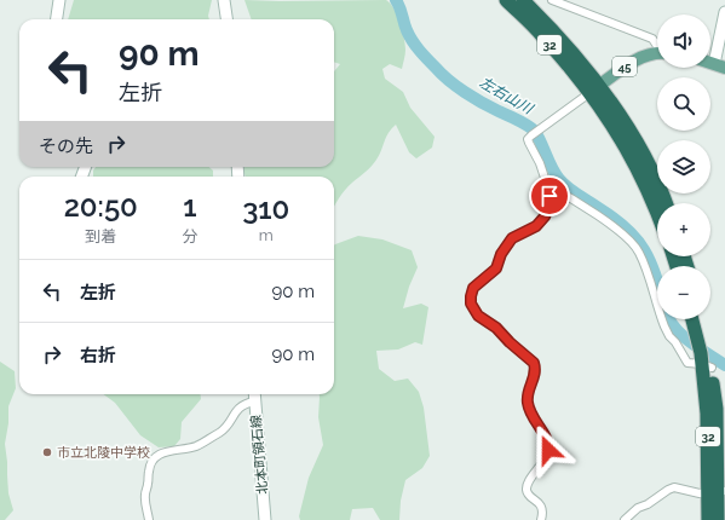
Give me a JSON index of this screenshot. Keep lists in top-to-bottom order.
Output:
{
  "streets": {
    "highway": ["32"],
    "main road": ["45", "北本町領石線"]
  },
  "crossings": [
    ["32", "45"]
  ],
  "water": ["左右山川"],
  "places": ["市立北陵中学校"],
  "page": {
    "map_buttons": ["+", "−"],
    "turn": ["90 m", "左折"],
    "then": "その先",
    "eta": [
      "20:50",
      "到着",
      "1",
      "分",
      "310",
      "m"
    ],
    "list": [
      {
        "name": "左折",
        "value": "90 m"
      },
      {
        "name": "右折",
        "value": "90 m"
      }
    ]
  }
}
